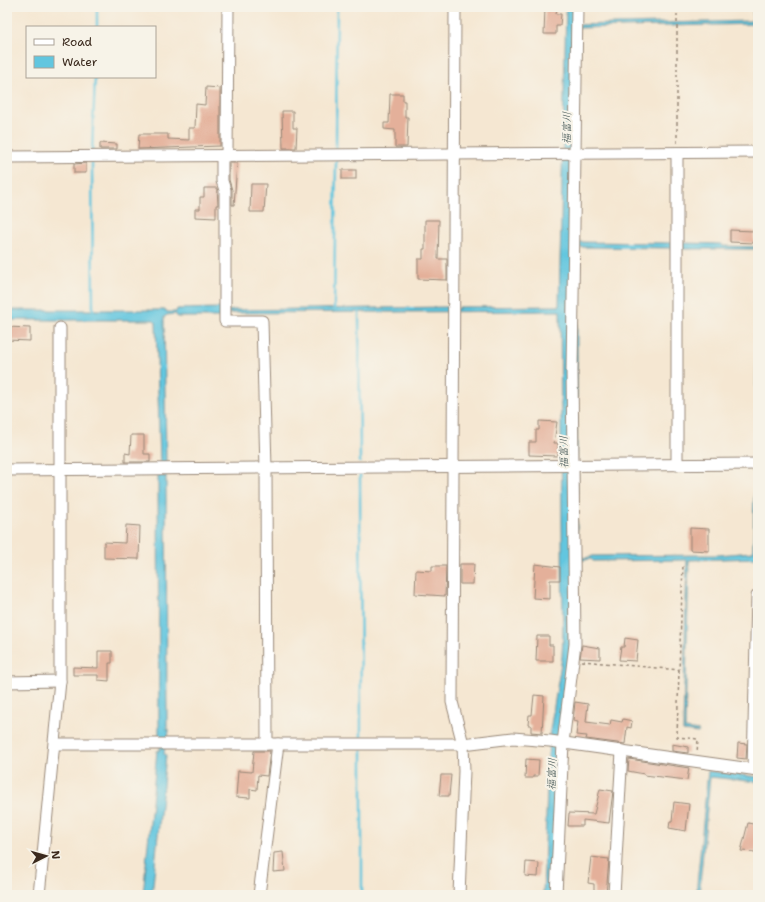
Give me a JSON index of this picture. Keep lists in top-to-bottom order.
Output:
{
  "water": ["福富川"],
  "legend": ["Road", "Water"],
  "north": "right"
}
